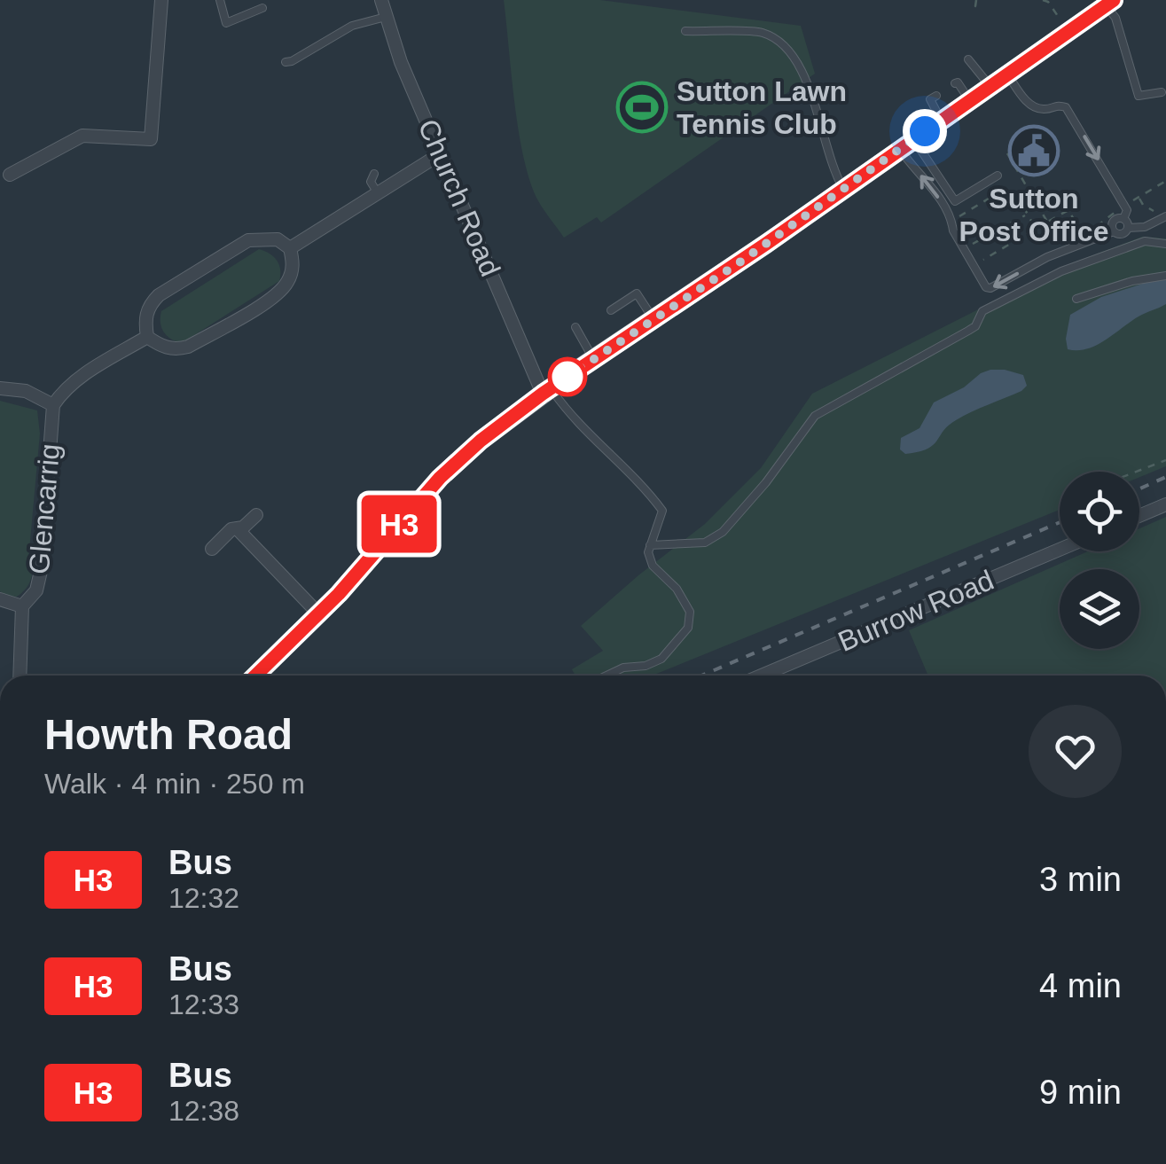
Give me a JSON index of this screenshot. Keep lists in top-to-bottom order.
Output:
{
  "streets": {
    "street": ["Church Road", "Glencarrig", "Burrow Road"]
  },
  "places": {
    "sports": ["Sutton Lawn Tennis Club"],
    "public building": ["Sutton Post Office"]
  },
  "lines": ["bus line H3"],
  "page": {
    "on_map": "H3",
    "heading": ["Howth Road", "Walk · 4 min · 250 m"],
    "list": [
      {
        "mark": "H3",
        "name": "Bus",
        "note": "12:32",
        "value": "3 min"
      },
      {
        "mark": "H3",
        "name": "Bus",
        "note": "12:33",
        "value": "4 min"
      },
      {
        "mark": "H3",
        "name": "Bus",
        "note": "12:38",
        "value": "9 min"
      }
    ]
  }
}
